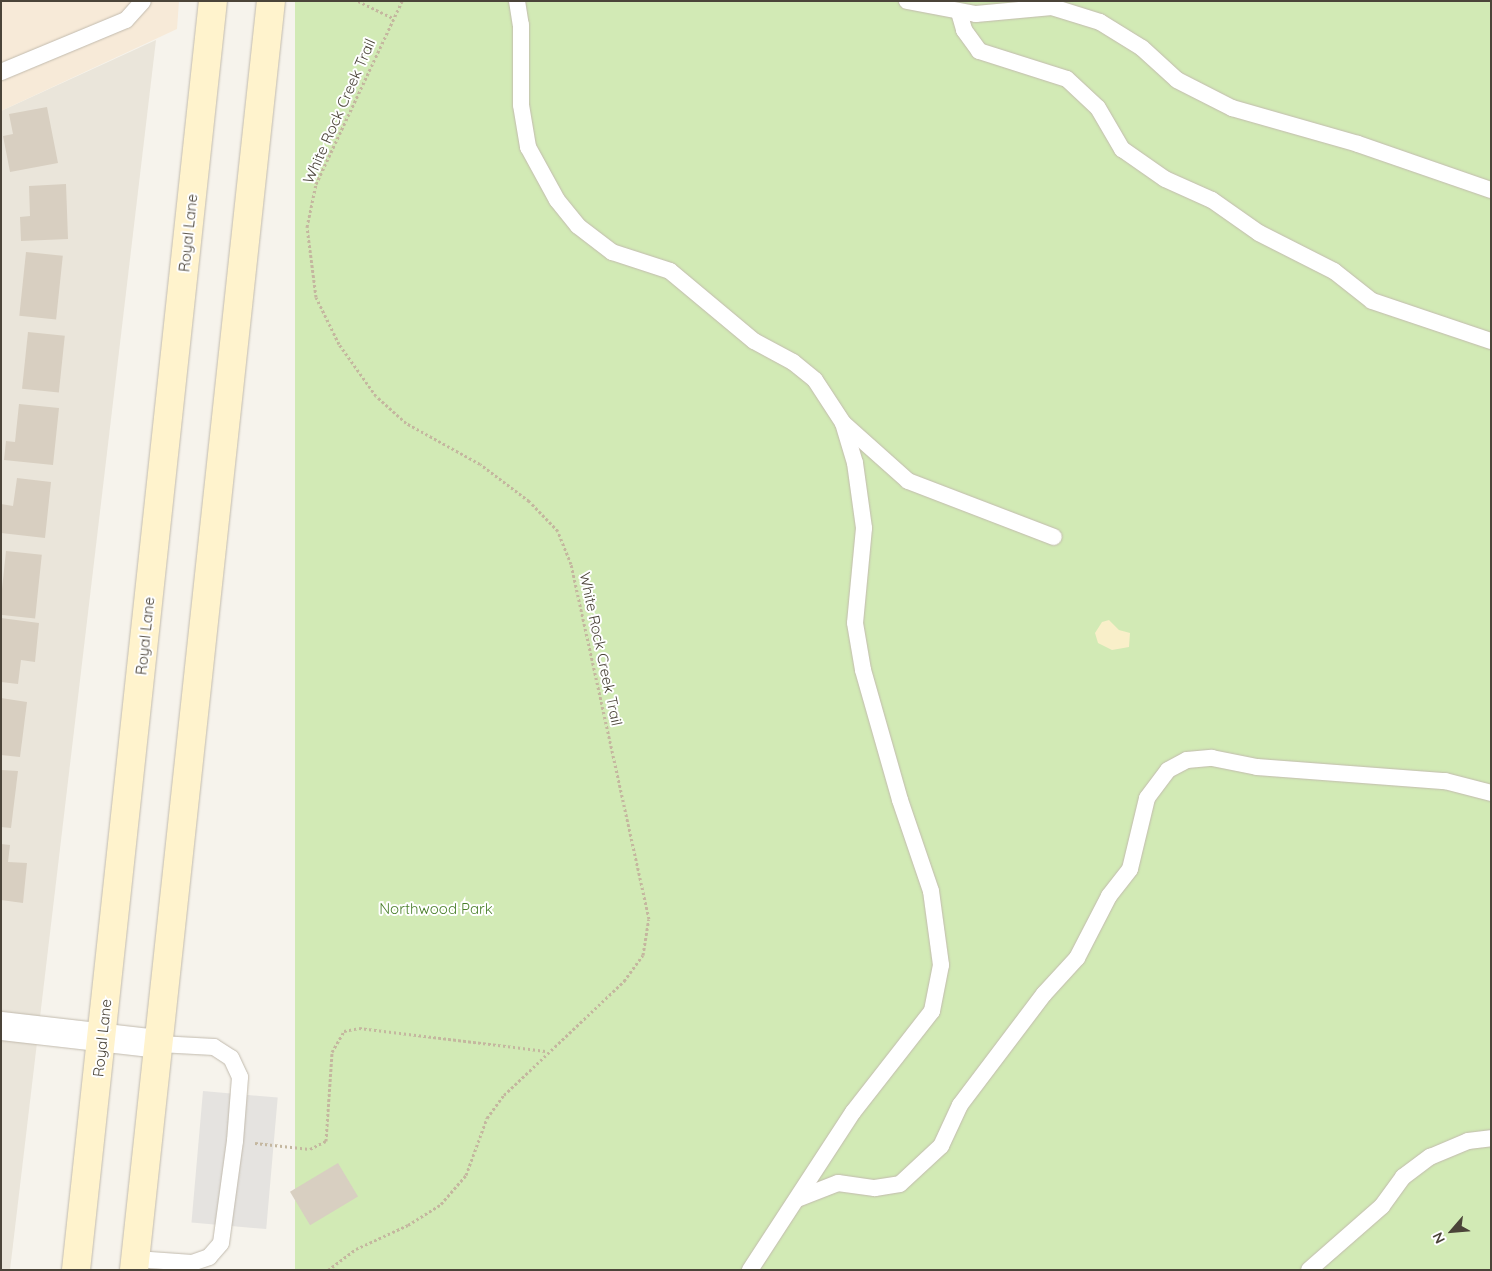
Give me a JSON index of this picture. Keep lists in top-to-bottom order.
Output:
{
  "streets": {
    "main road": ["Royal Lane"],
    "path": ["White Rock Creek Trail"]
  },
  "parks": ["Northwood Park"],
  "north": "bottom left"
}
